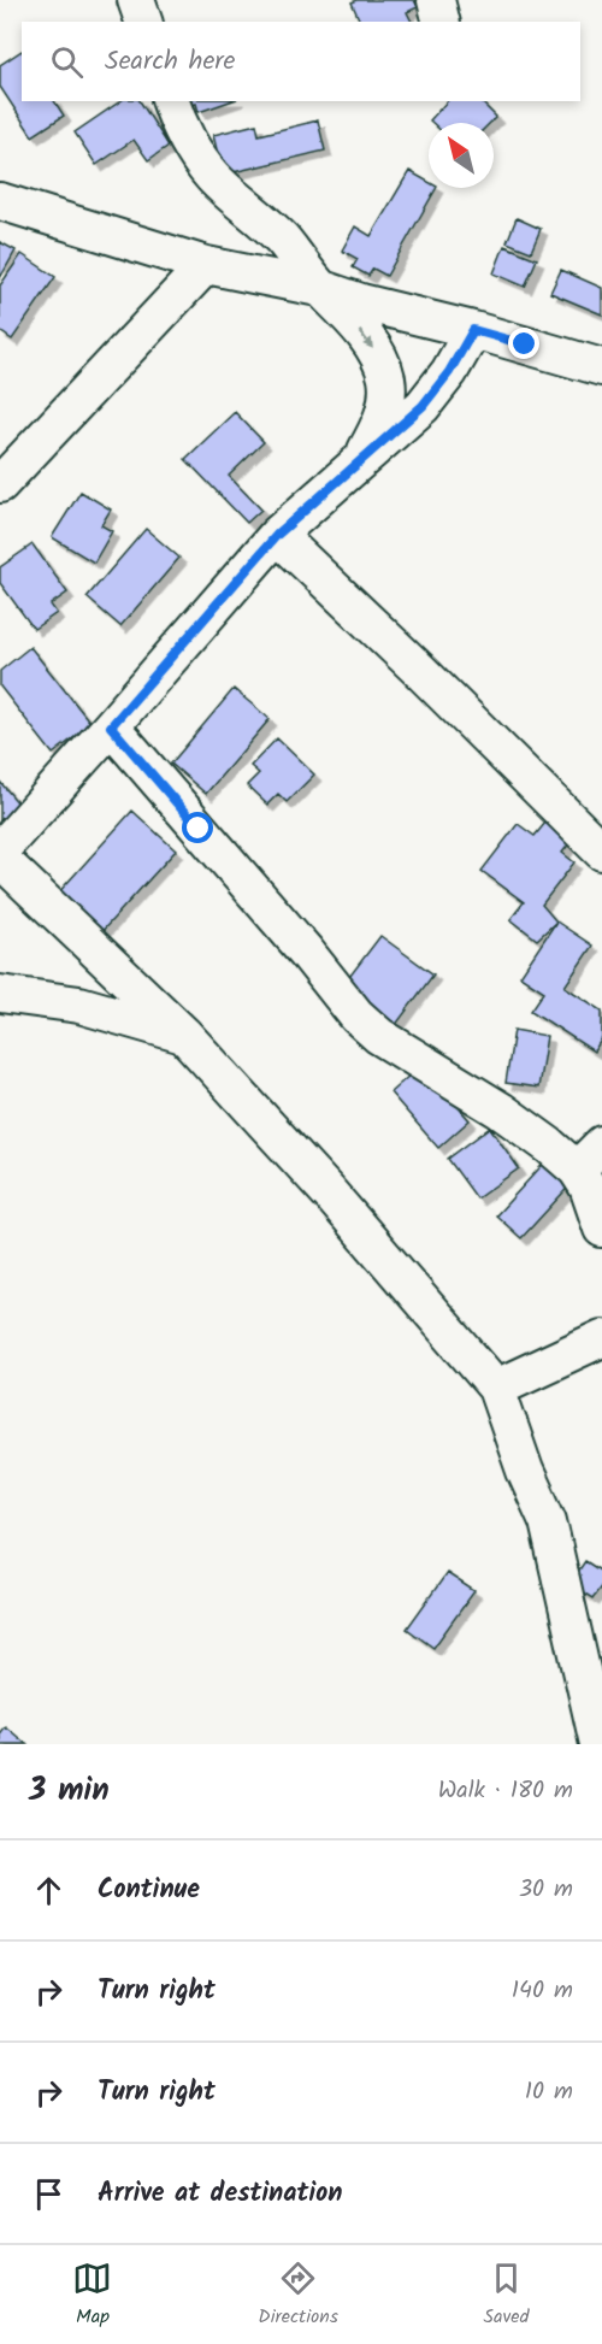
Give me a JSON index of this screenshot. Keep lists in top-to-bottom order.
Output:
{
  "north": "top left",
  "page": {
    "search": "Search here",
    "heading": ["3 min", "Walk · 180 m"],
    "list": [
      ["Continue", "30 m"],
      ["Turn right", "140 m"],
      ["Turn right", "10 m"],
      "Arrive at destination"
    ],
    "nav": ["Map", "Directions", "Saved"]
  }
}
